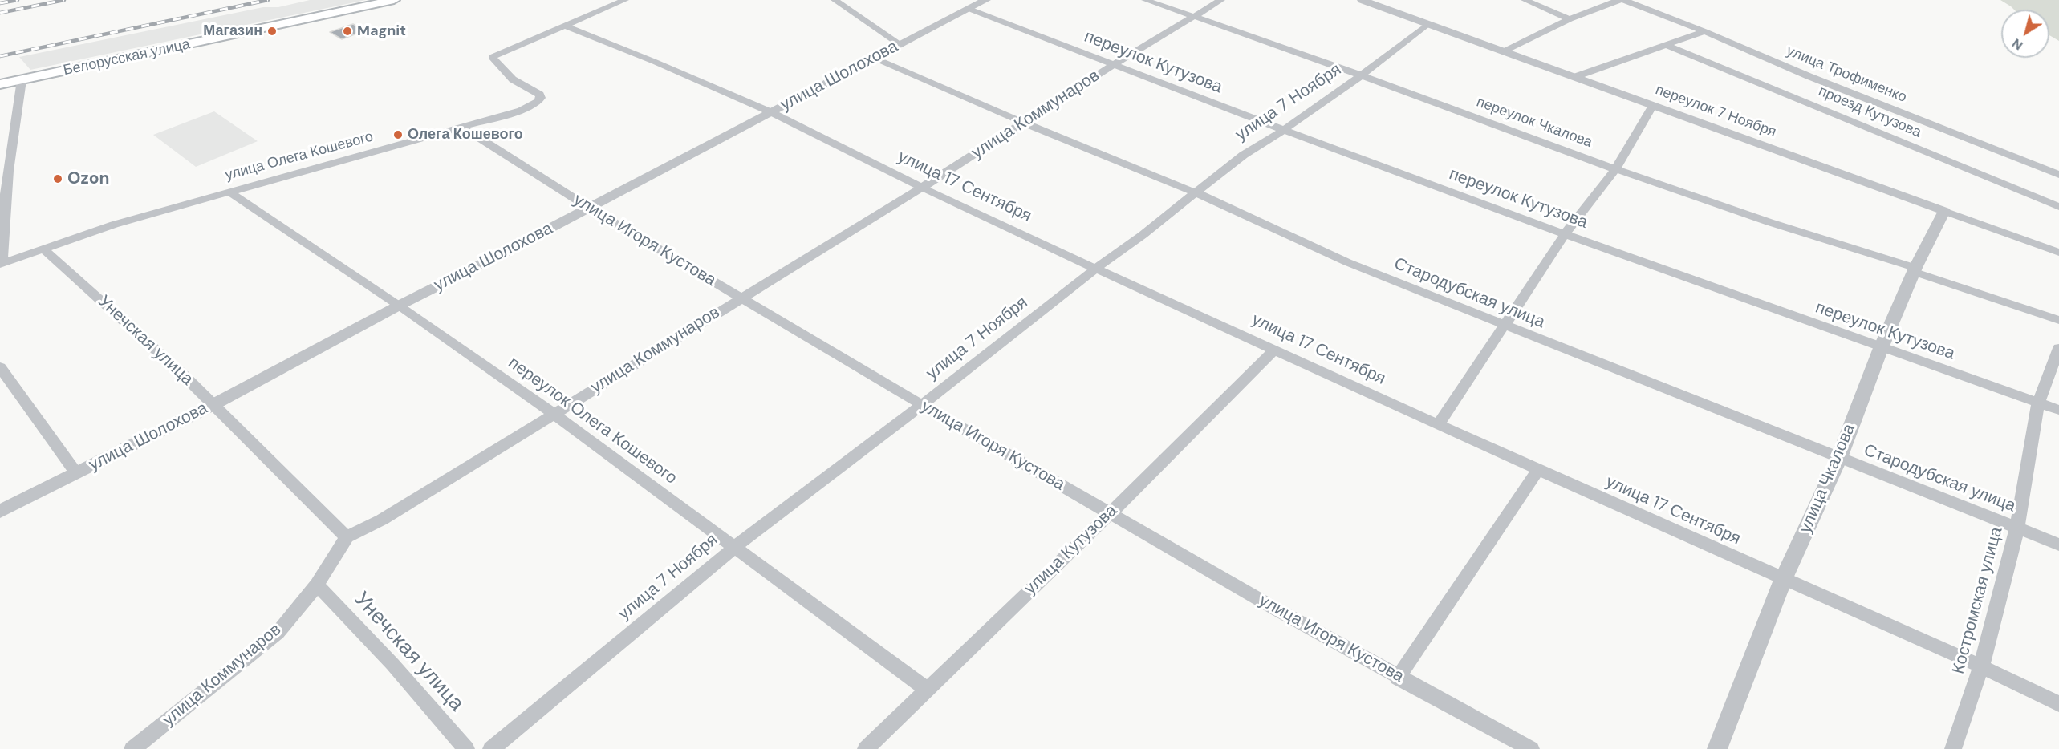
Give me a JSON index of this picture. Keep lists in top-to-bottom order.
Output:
{
  "streets": {
    "main road": ["Белорусская улица"],
    "street": [
      "переулок Кутузова",
      "улица Трофименко",
      "улица Шолохова",
      "улица 7 Ноября",
      "переулок 7 Ноября",
      "проезд Кутузова",
      "улица Коммунаров",
      "переулок Чкалова",
      "улица Олега Кошевого",
      "улица 17 Сентября",
      "улица Игоря Кустова",
      "Стародубская улица",
      "Унечская улица",
      "переулок Олега Кошевого",
      "улица Чкалова",
      "улица Кутузова",
      "Костромская улица"
    ]
  },
  "crossings": [
    ["переулок Кутузова", "улица Шолохова"],
    ["переулок Кутузова", "улица 7 Ноября"],
    ["переулок Кутузова", "улица Коммунаров"],
    ["переулок Кутузова", "улица Чкалова"],
    ["переулок Кутузова", "Костромская улица"],
    ["улица Шолохова", "улица 17 Сентября"],
    ["улица Шолохова", "улица Игоря Кустова"],
    ["улица Шолохова", "Стародубская улица"],
    ["улица Шолохова", "Унечская улица"],
    ["улица Шолохова", "переулок Олега Кошевого"],
    ["улица 7 Ноября", "переулок 7 Ноября"],
    ["улица 7 Ноября", "переулок Чкалова"],
    ["улица 7 Ноября", "улица 17 Сентября"],
    ["улица 7 Ноября", "улица Игоря Кустова"],
    ["улица 7 Ноября", "Стародубская улица"],
    ["улица 7 Ноября", "переулок Олега Кошевого"],
    ["переулок 7 Ноября", "улица Чкалова"],
    ["улица Коммунаров", "переулок Чкалова"],
    ["улица Коммунаров", "улица 17 Сентября"],
    ["улица Коммунаров", "улица Игоря Кустова"],
    ["улица Коммунаров", "Стародубская улица"],
    ["улица Коммунаров", "Унечская улица"],
    ["улица Коммунаров", "переулок Олега Кошевого"],
    ["переулок Чкалова", "улица Чкалова"],
    ["улица Олега Кошевого", "улица 17 Сентября"],
    ["улица Олега Кошевого", "улица Игоря Кустова"],
    ["улица Олега Кошевого", "Унечская улица"],
    ["улица Олега Кошевого", "переулок Олега Кошевого"],
    ["улица 17 Сентября", "улица Чкалова"],
    ["улица 17 Сентября", "улица Кутузова"],
    ["улица 17 Сентября", "Костромская улица"],
    ["улица Игоря Кустова", "улица Кутузова"],
    ["Стародубская улица", "улица Чкалова"],
    ["Стародубская улица", "Костромская улица"],
    ["переулок Олега Кошевого", "улица Кутузова"]
  ],
  "places": [
    "Магазин",
    "Magnit",
    "Олега Кошевого",
    "Ozon"
  ],
  "north": "bottom left"
}
